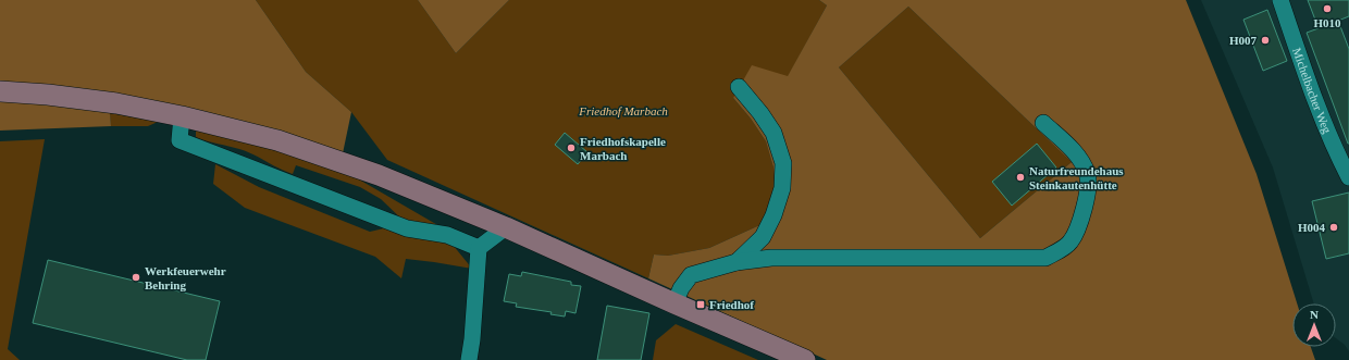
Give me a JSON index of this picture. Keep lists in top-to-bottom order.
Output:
{
  "streets": {
    "lane": ["Michelbacher Weg"]
  },
  "parks": ["Friedhof Marbach"],
  "places": {
    "other": [
      "H010",
      "H007",
      "Friedhofskapelle Marbach",
      "Naturfreundehaus Steinkautenhütte",
      "H004",
      "Werkfeuerwehr Behring"
    ],
    "transit": ["Friedhof"]
  },
  "north": "top"
}
